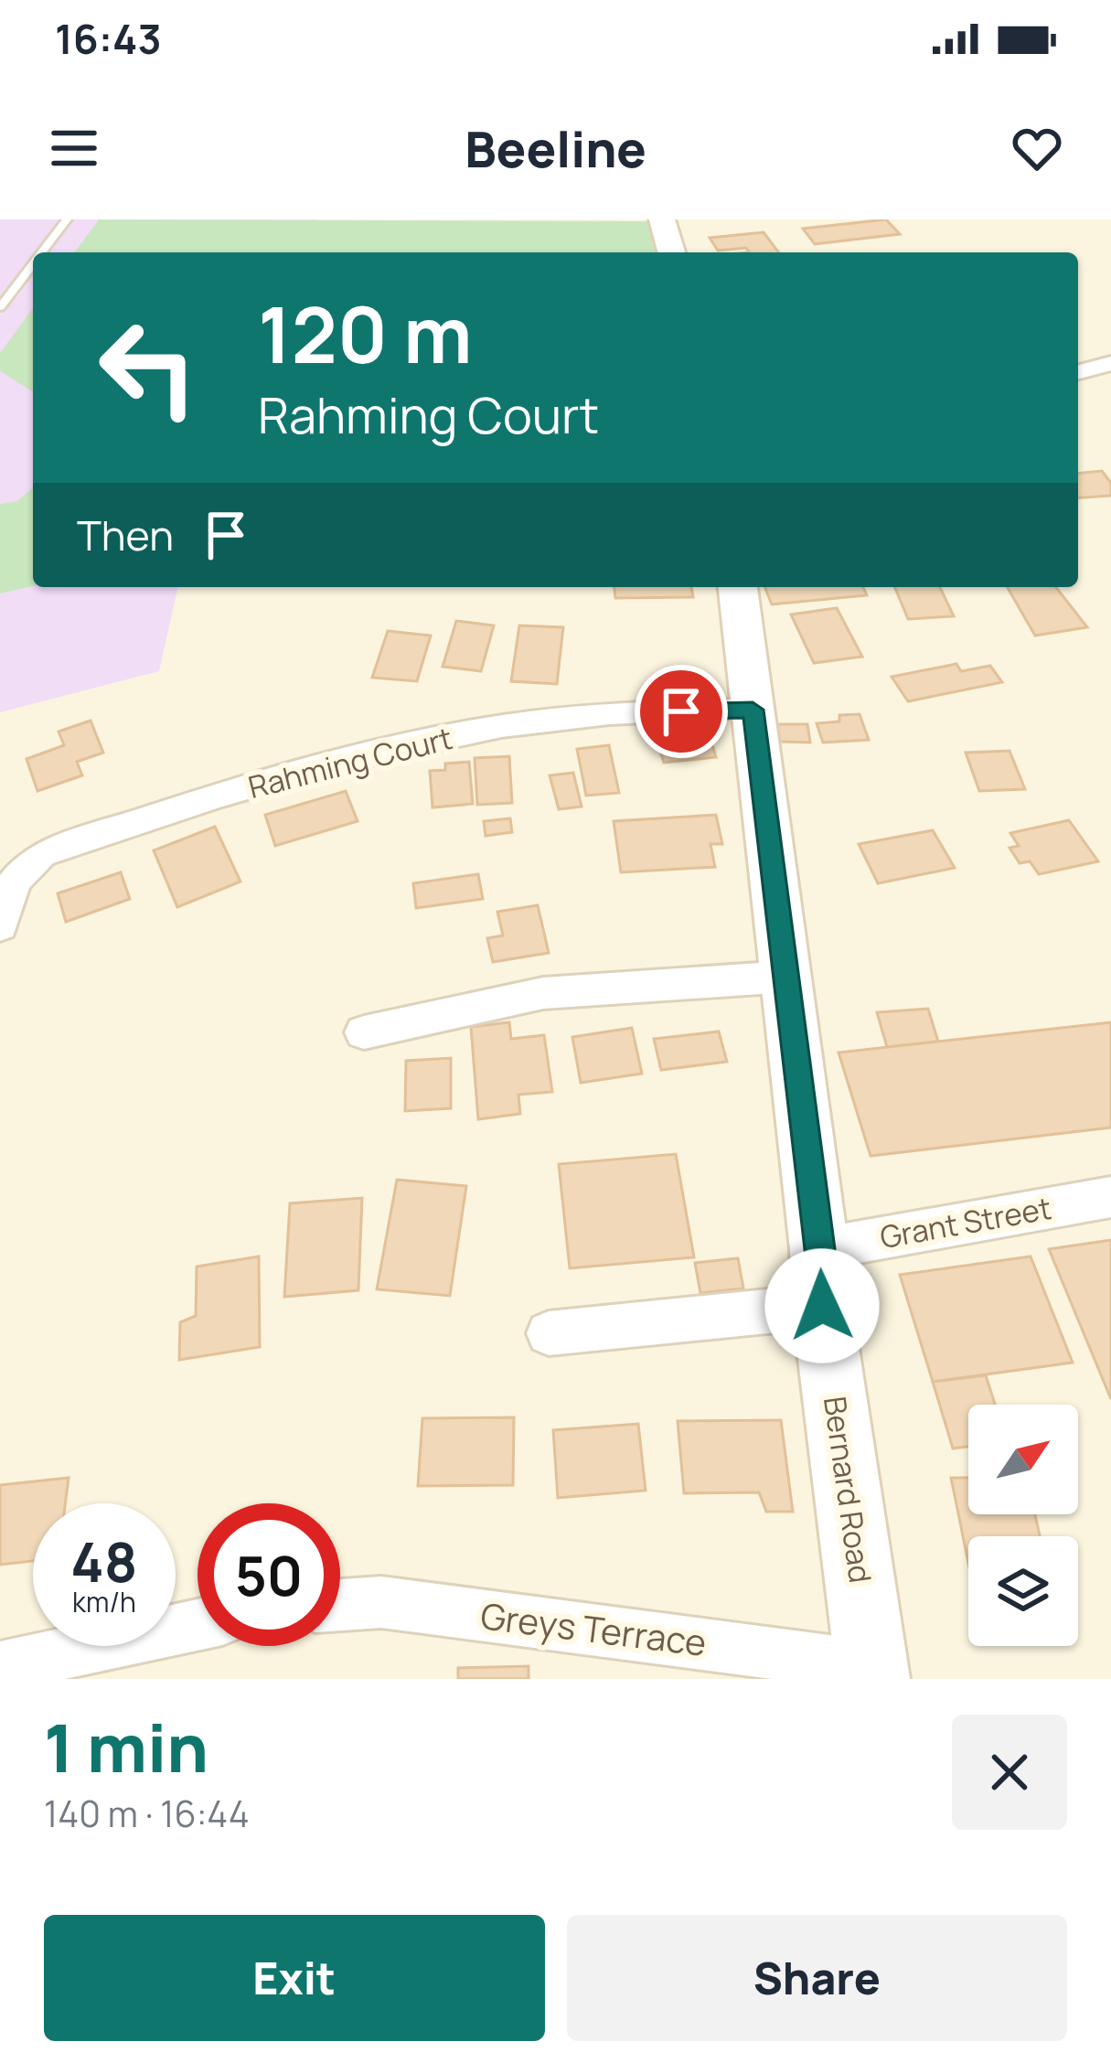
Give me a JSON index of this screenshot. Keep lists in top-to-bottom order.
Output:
{
  "streets": {
    "main road": ["Bernard Road"],
    "street": ["Rahming Court", "Grant Street", "Greys Terrace"]
  },
  "crossings": [
    ["Rahming Court", "Bernard Road"],
    ["Grant Street", "Bernard Road"],
    ["Bernard Road", "Greys Terrace"]
  ],
  "north": "top right",
  "page": {
    "status": "16:43",
    "header": "Beeline",
    "turn": ["120 m", "Rahming Court"],
    "then": "Then",
    "speed": "48 km/h",
    "limit": "50",
    "heading": ["1 min", "140 m · 16:44"],
    "buttons": ["Exit", "Share"]
  }
}
